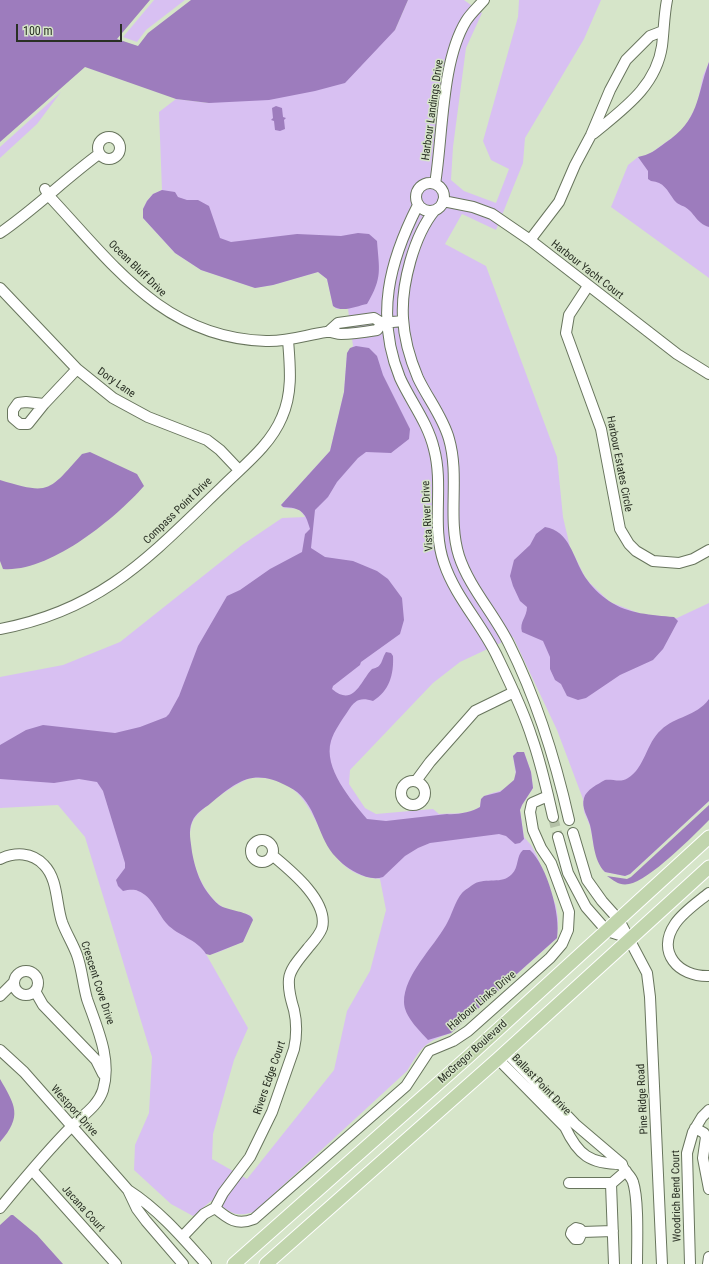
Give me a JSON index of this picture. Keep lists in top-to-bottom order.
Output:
{
  "streets": {
    "main road": ["McGregor Boulevard"],
    "street": [
      "Harbour Landings Drive",
      "Ocean Bluff Drive",
      "Harbour Yacht Court",
      "Dory Lane",
      "Harbour Estates Circle",
      "Compass Point Drive",
      "Vista River Drive",
      "Crescent Cove Drive",
      "Harbour Links Drive",
      "Rivers Edge Court",
      "Ballast Point Drive",
      "Pine Ridge Road",
      "Westport Drive",
      "Woodrich Bend Court",
      "Jacana Court"
    ]
  },
  "crossings": [
    ["Harbour Landings Drive", "Harbour Yacht Court"],
    ["Harbour Landings Drive", "Vista River Drive"],
    ["Ocean Bluff Drive", "Compass Point Drive"],
    ["Ocean Bluff Drive", "Vista River Drive"],
    ["Harbour Yacht Court", "Harbour Estates Circle"],
    ["Harbour Yacht Court", "Vista River Drive"],
    ["Dory Lane", "Compass Point Drive"],
    ["Vista River Drive", "Harbour Links Drive"],
    ["Crescent Cove Drive", "Westport Drive"],
    ["Crescent Cove Drive", "Jacana Court"],
    ["Harbour Links Drive", "Rivers Edge Court"],
    ["McGregor Boulevard", "Ballast Point Drive"],
    ["McGregor Boulevard", "Pine Ridge Road"],
    ["Rivers Edge Court", "Westport Drive"]
  ],
  "scale_bar": "100 m"
}
